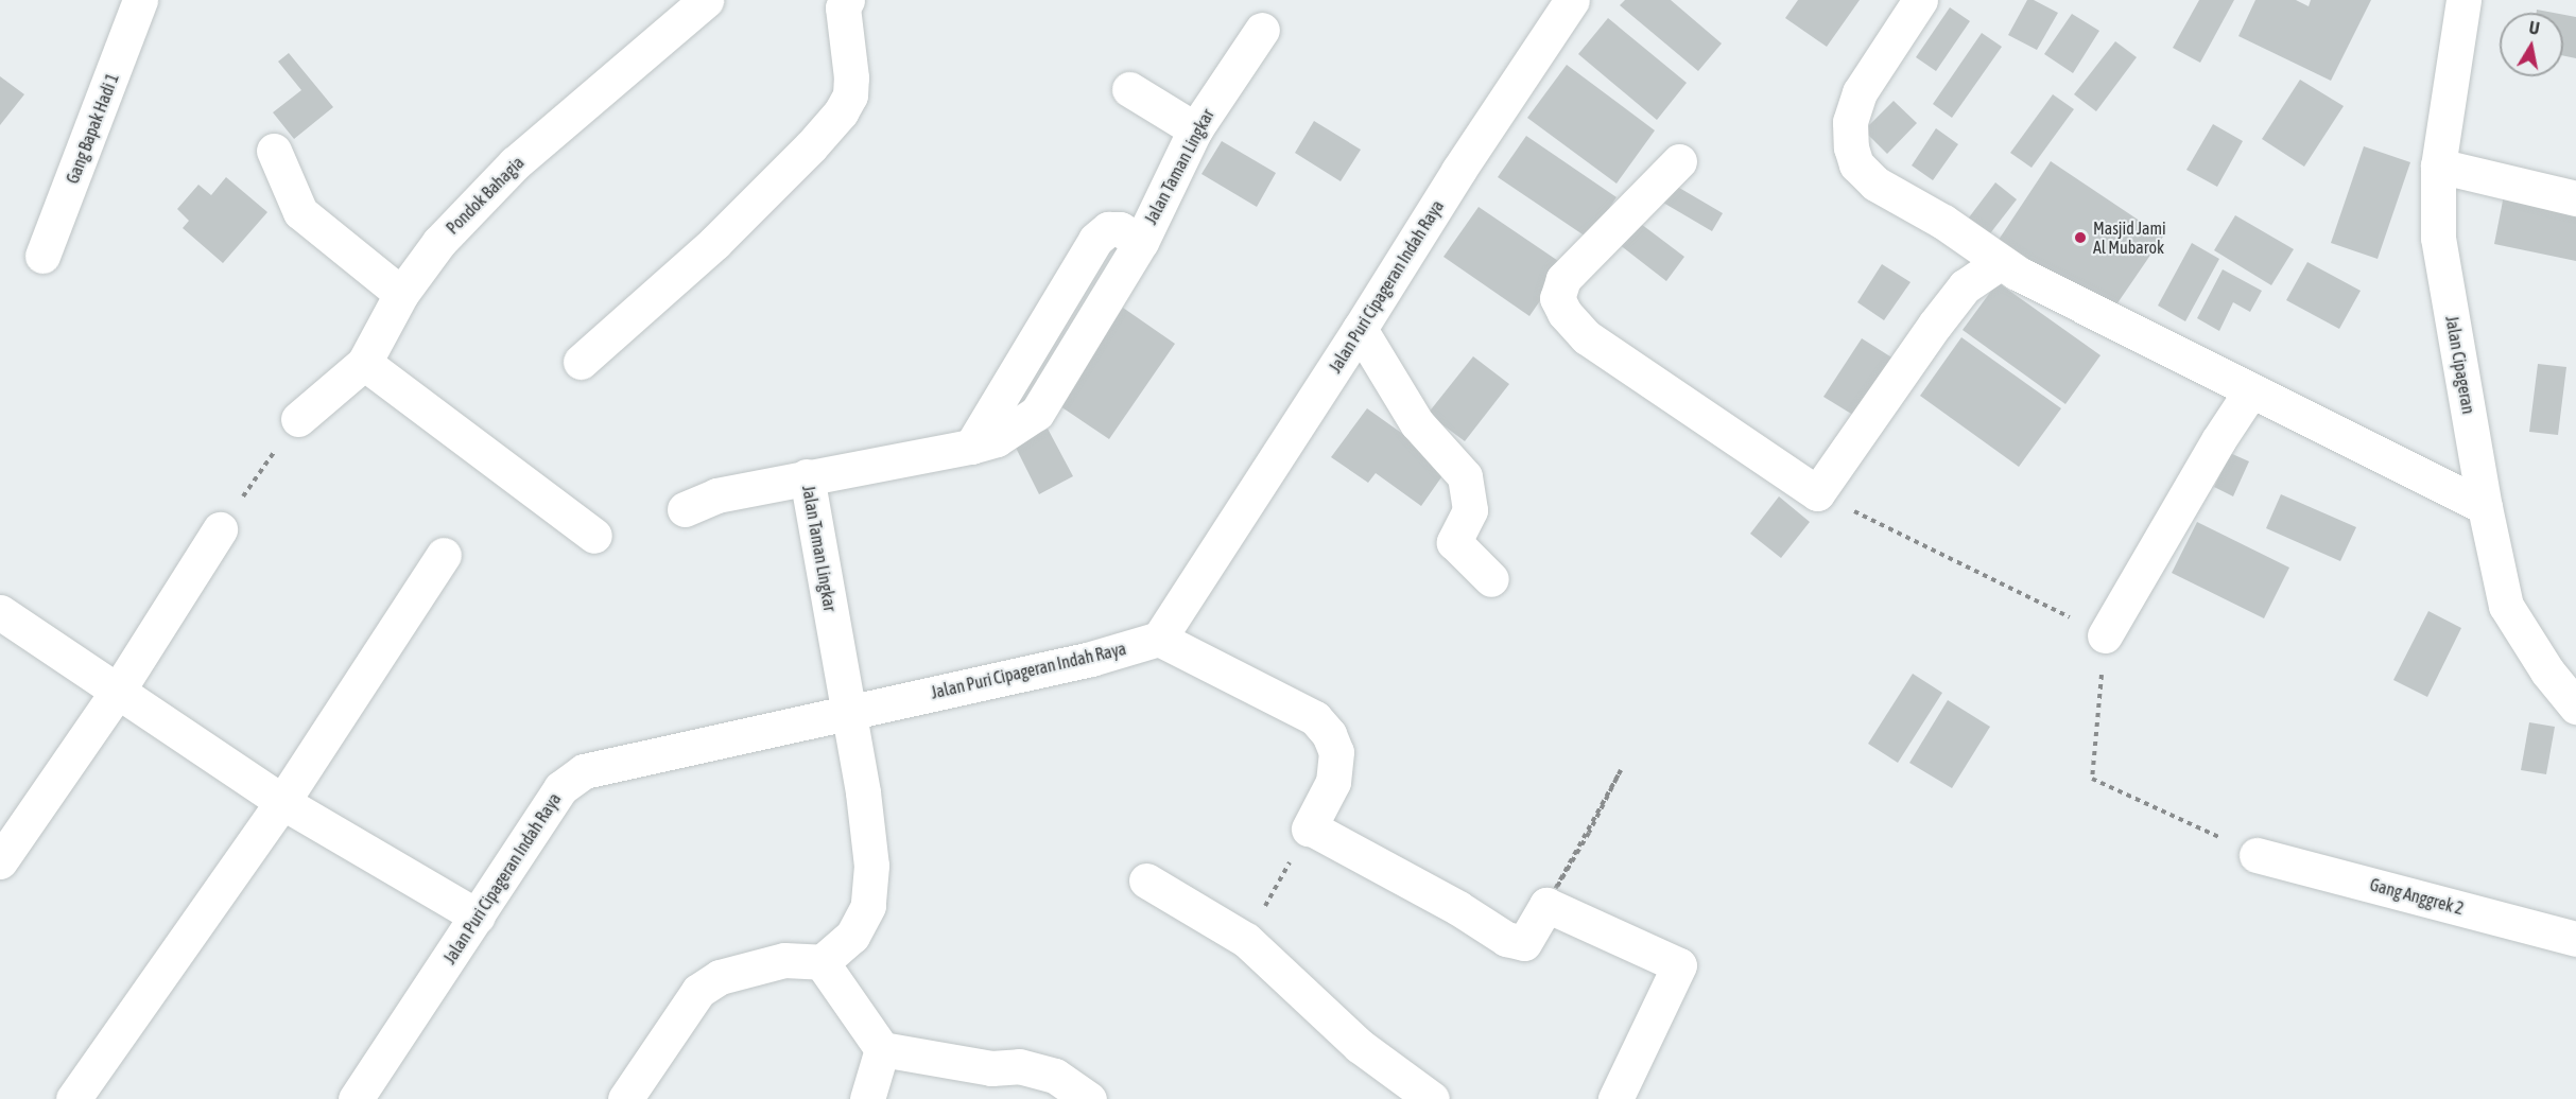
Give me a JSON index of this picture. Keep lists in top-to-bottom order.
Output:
{
  "streets": {
    "street": [
      "Gang Bapak Hadi 1",
      "Jalan Taman Lingkar",
      "Pondok Bahagia",
      "Jalan Puri Cipageran Indah Raya",
      "Jalan Cipageran",
      "Gang Anggrek 2"
    ]
  },
  "crossings": [
    ["Jalan Taman Lingkar", "Jalan Puri Cipageran Indah Raya"]
  ],
  "places": ["Masjid Jami Al Mubarok"],
  "north": "top"
}
